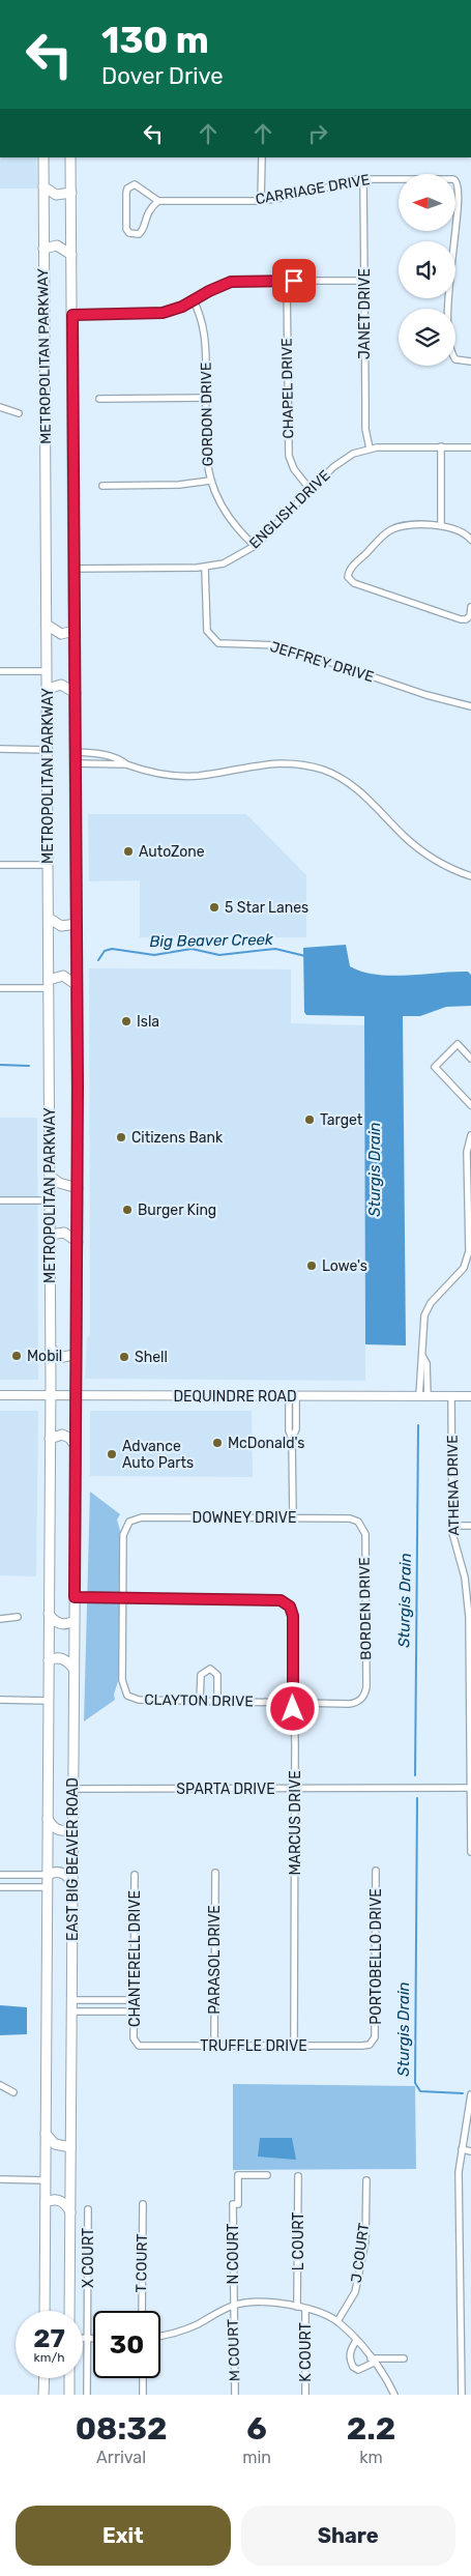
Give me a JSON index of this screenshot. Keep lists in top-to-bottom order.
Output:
{
  "streets": {
    "main road": ["METROPOLITAN PARKWAY", "DEQUINDRE ROAD", "EAST BIG BEAVER ROAD"],
    "street": [
      "CARRIAGE DRIVE",
      "JANET DRIVE",
      "CHAPEL DRIVE",
      "GORDON DRIVE",
      "ENGLISH DRIVE",
      "JEFFREY DRIVE",
      "ATHENA DRIVE",
      "DOWNEY DRIVE",
      "BORDEN DRIVE",
      "CLAYTON DRIVE",
      "SPARTA DRIVE",
      "MARCUS DRIVE",
      "PORTOBELLO DRIVE",
      "CHANTERELL DRIVE",
      "PARASOL DRIVE",
      "TRUFFLE DRIVE",
      "L COURT",
      "J COURT",
      "N COURT",
      "X COURT",
      "T COURT",
      "M COURT",
      "K COURT"
    ]
  },
  "crossings": [
    ["CARRIAGE DRIVE", "JANET DRIVE"],
    ["JANET DRIVE", "ENGLISH DRIVE"],
    ["METROPOLITAN PARKWAY", "ENGLISH DRIVE"],
    ["METROPOLITAN PARKWAY", "DEQUINDRE ROAD"],
    ["METROPOLITAN PARKWAY", "EAST BIG BEAVER ROAD"],
    ["CHAPEL DRIVE", "ENGLISH DRIVE"],
    ["GORDON DRIVE", "ENGLISH DRIVE"],
    ["ENGLISH DRIVE", "JEFFREY DRIVE"],
    ["DEQUINDRE ROAD", "ATHENA DRIVE"],
    ["DEQUINDRE ROAD", "EAST BIG BEAVER ROAD"],
    ["ATHENA DRIVE", "SPARTA DRIVE"],
    ["DOWNEY DRIVE", "BORDEN DRIVE"],
    ["DOWNEY DRIVE", "CLAYTON DRIVE"],
    ["DOWNEY DRIVE", "MARCUS DRIVE"],
    ["BORDEN DRIVE", "CLAYTON DRIVE"],
    ["CLAYTON DRIVE", "MARCUS DRIVE"],
    ["SPARTA DRIVE", "MARCUS DRIVE"],
    ["SPARTA DRIVE", "EAST BIG BEAVER ROAD"],
    ["MARCUS DRIVE", "TRUFFLE DRIVE"],
    ["PORTOBELLO DRIVE", "TRUFFLE DRIVE"],
    ["CHANTERELL DRIVE", "TRUFFLE DRIVE"],
    ["PARASOL DRIVE", "TRUFFLE DRIVE"],
    ["N COURT", "M COURT"]
  ],
  "water": ["Big Beaver Creek", "Sturgis Drain"],
  "places": [
    "AutoZone",
    "5 Star Lanes",
    "Isla",
    "Target",
    "Citizens Bank",
    "Burger King",
    "Lowe's",
    "Mobil",
    "Shell",
    "McDonald's",
    "Advance Auto Parts"
  ],
  "north": "left",
  "page": {
    "turn": ["130 m", "Dover Drive"],
    "speed": "27 km/h",
    "limit": "30",
    "eta": [
      "08:32",
      "Arrival",
      "6",
      "min",
      "2.2",
      "km"
    ],
    "buttons": ["Exit", "Share"]
  }
}
